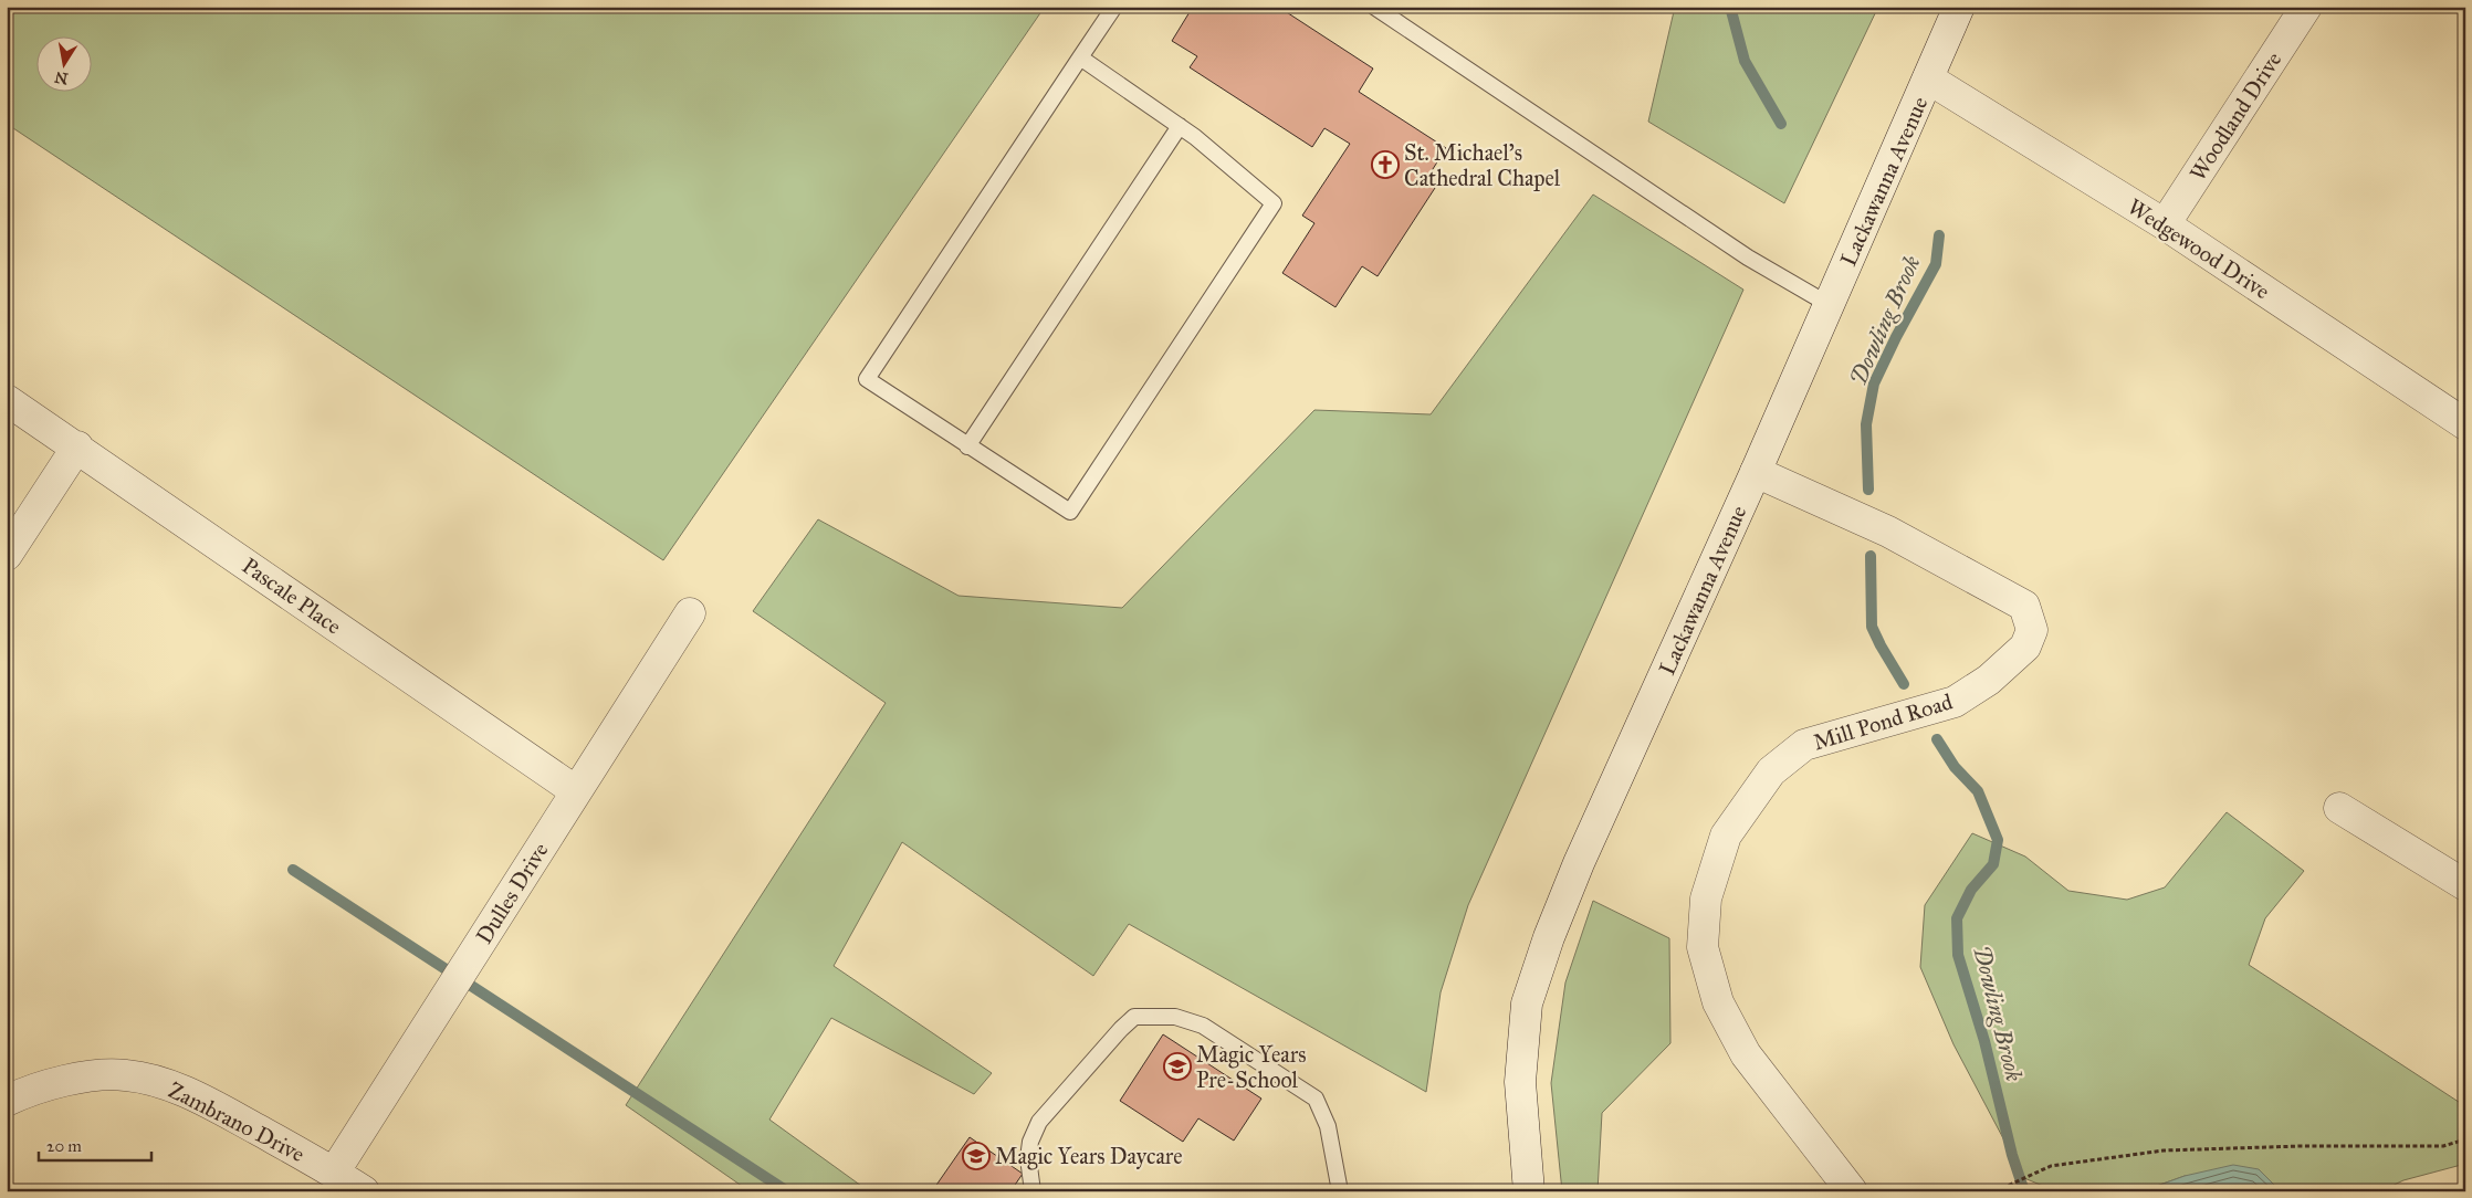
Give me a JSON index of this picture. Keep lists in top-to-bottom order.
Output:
{
  "streets": {
    "street": [
      "Woodland Drive",
      "Lackawanna Avenue",
      "Wedgewood Drive",
      "Pascale Place",
      "Mill Pond Road",
      "Dulles Drive",
      "Zambrano Drive"
    ]
  },
  "crossings": [
    ["Woodland Drive", "Wedgewood Drive"],
    ["Lackawanna Avenue", "Wedgewood Drive"],
    ["Lackawanna Avenue", "Mill Pond Road"],
    ["Pascale Place", "Dulles Drive"],
    ["Dulles Drive", "Zambrano Drive"]
  ],
  "water": ["Dowling Brook"],
  "places": {
    "church": ["St. Michael's Cathedral Chapel"],
    "school or university": ["Magic Years Pre-School", "Magic Years Daycare"]
  },
  "scale_bar": "20 m",
  "north": "bottom"
}
